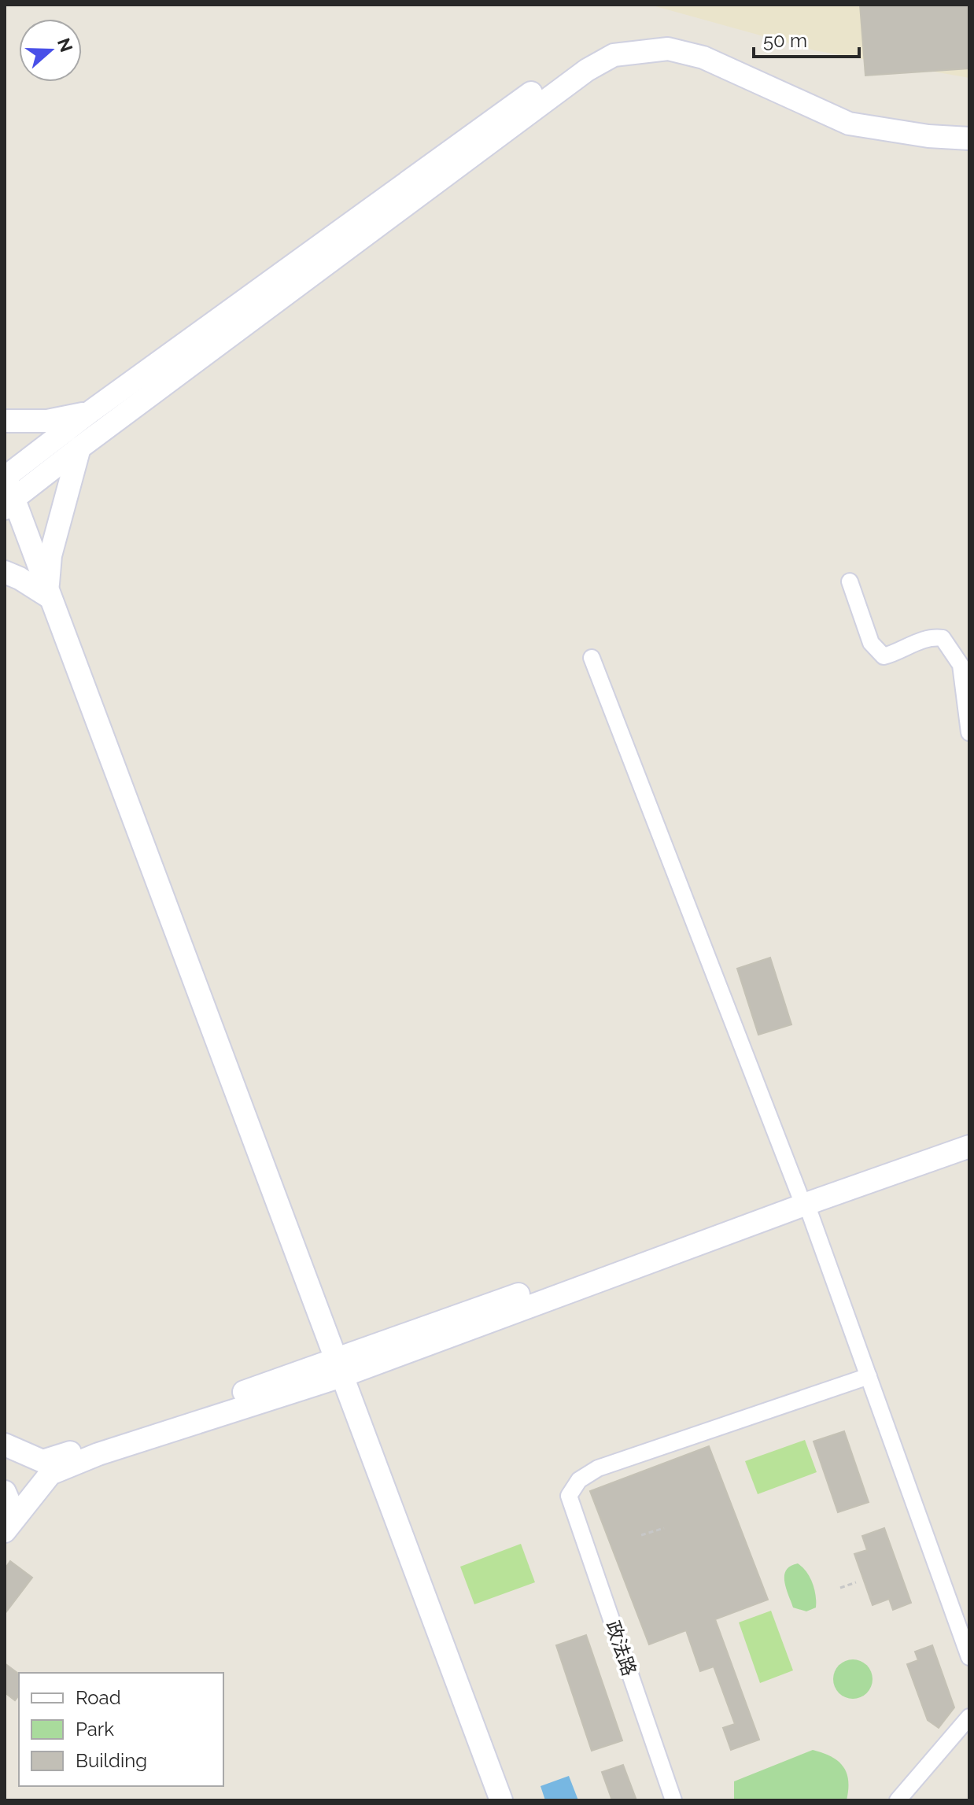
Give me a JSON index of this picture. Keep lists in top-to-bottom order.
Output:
{
  "streets": {
    "street": ["政法路"]
  },
  "legend": ["Road", "Park", "Building"],
  "scale_bar": "50 m",
  "north": "right"
}
